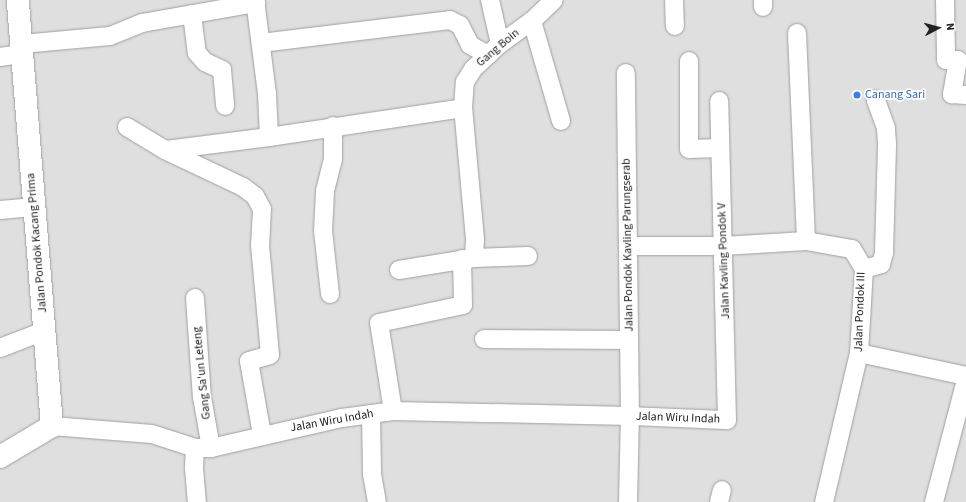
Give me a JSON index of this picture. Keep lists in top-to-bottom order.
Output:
{
  "streets": {
    "street": [
      "Gang Boin",
      "Jalan Pondok Kacang Prima",
      "Jalan Pondok Kavling Parungserab",
      "Jalan Kavling Pondok V",
      "Jalan Pondok III",
      "Gang Sa'un Leteng",
      "Jalan Wiru Indah"
    ]
  },
  "crossings": [
    ["Gang Boin", "Jalan Wiru Indah"],
    ["Jalan Pondok Kavling Parungserab", "Jalan Pondok III"],
    ["Jalan Pondok Kavling Parungserab", "Jalan Wiru Indah"],
    ["Jalan Kavling Pondok V", "Jalan Pondok III"],
    ["Jalan Kavling Pondok V", "Jalan Wiru Indah"],
    ["Gang Sa'un Leteng", "Jalan Wiru Indah"]
  ],
  "places": ["Canang Sari"],
  "north": "right"
}
